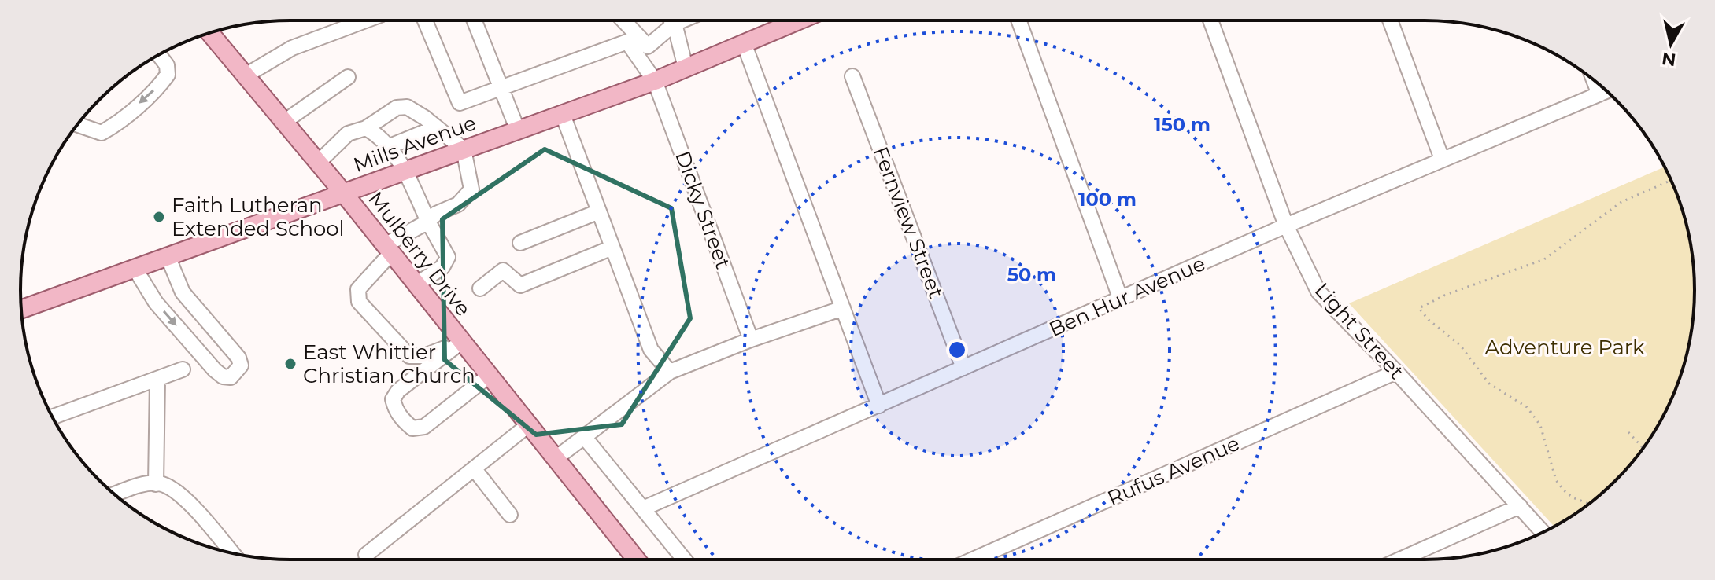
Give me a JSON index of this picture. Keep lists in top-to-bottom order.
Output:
{
  "streets": {
    "main road": ["Mills Avenue", "Mulberry Drive"],
    "street": [
      "Dicky Street",
      "Fernview Street",
      "Ben Hur Avenue",
      "Light Street",
      "Rufus Avenue"
    ]
  },
  "crossings": [
    ["Mills Avenue", "Dicky Street"],
    ["Mills Avenue", "Mulberry Drive"],
    ["Fernview Street", "Ben Hur Avenue"],
    ["Ben Hur Avenue", "Light Street"],
    ["Light Street", "Rufus Avenue"]
  ],
  "parks": ["Adventure Park"],
  "places": ["Faith Lutheran Extended School", "East Whittier Christian Church"],
  "north": "bottom",
  "rings": ["150 m", "100 m", "50 m"]
}
